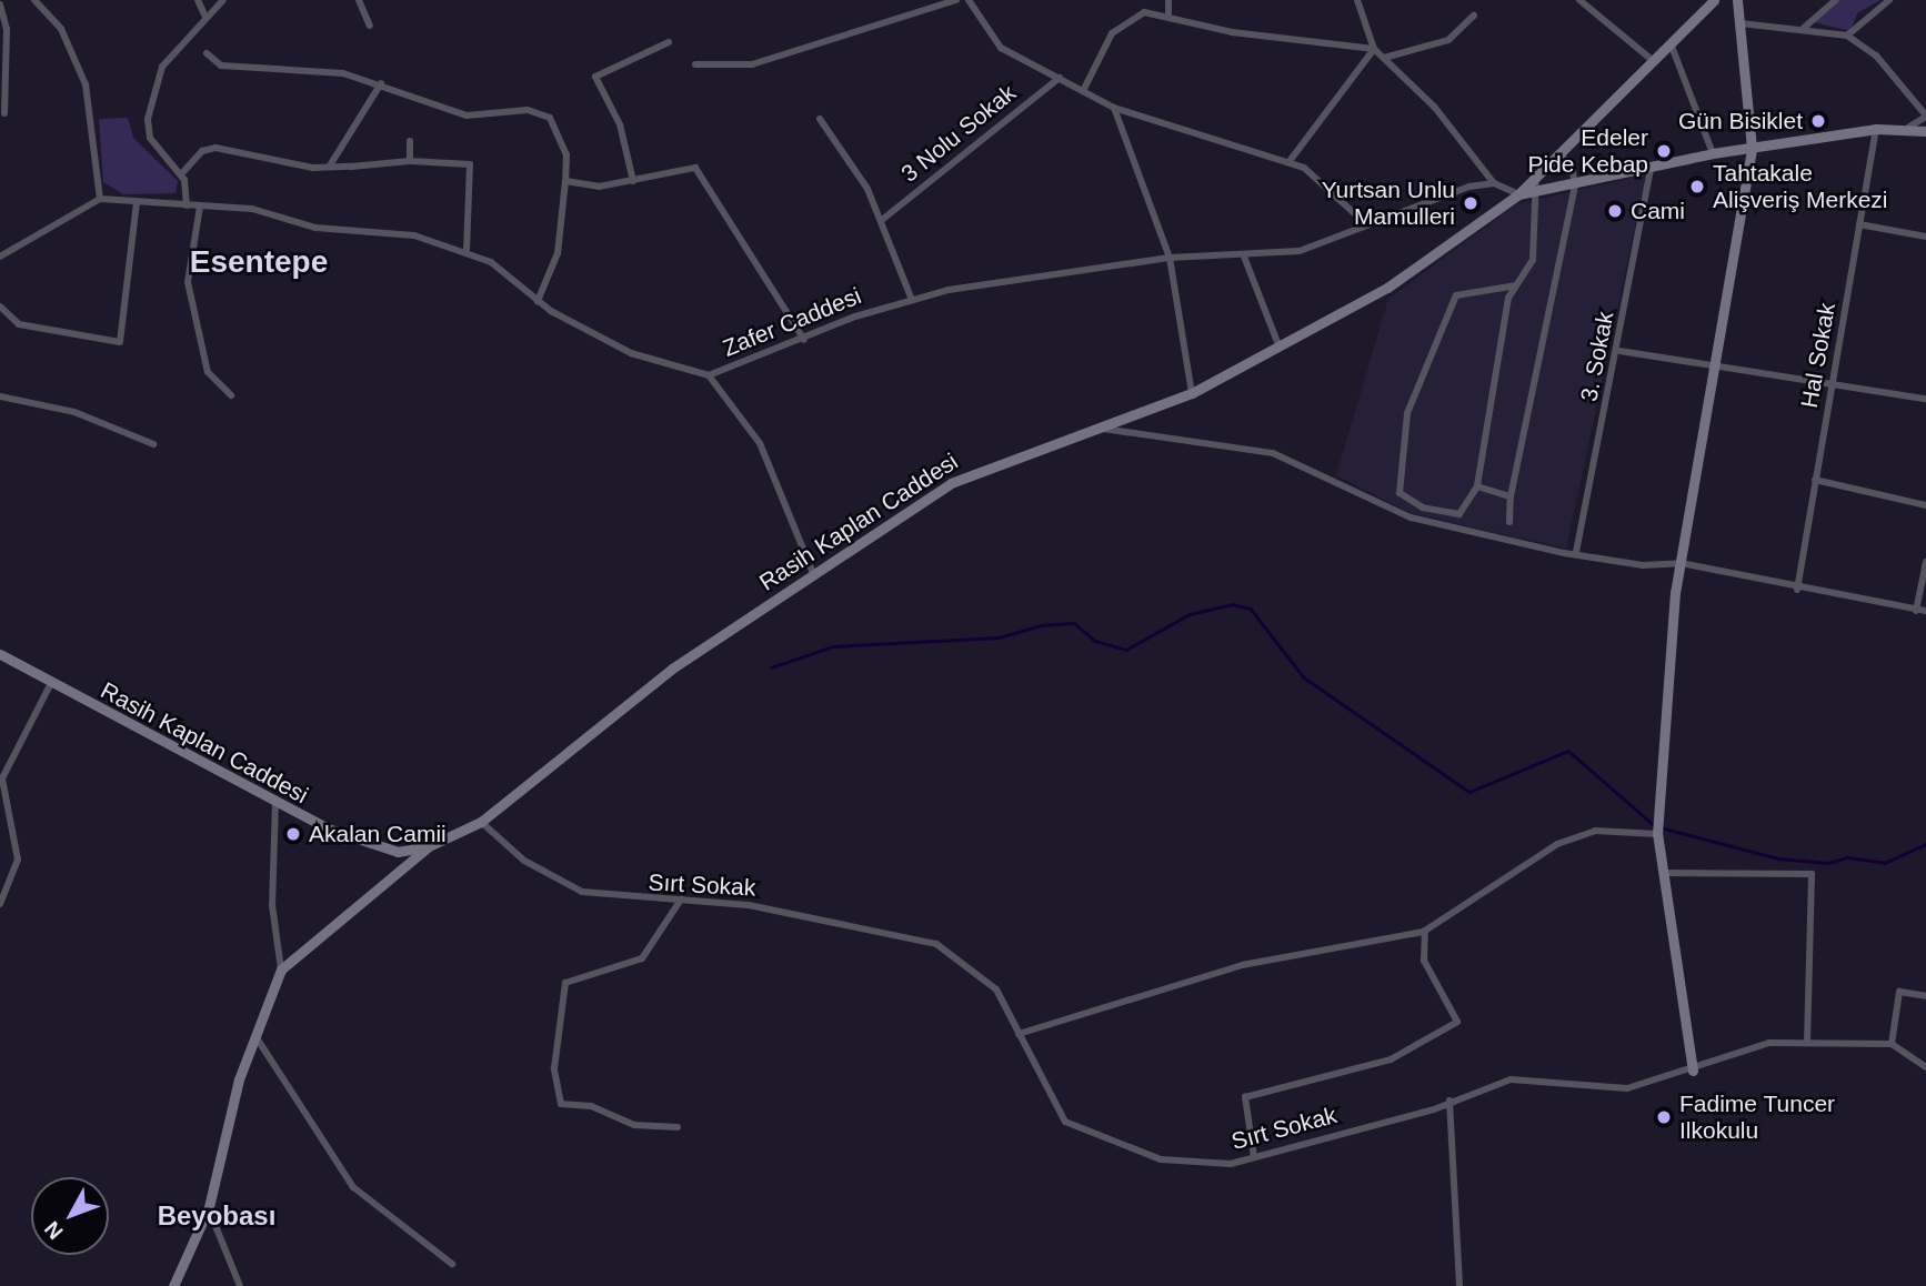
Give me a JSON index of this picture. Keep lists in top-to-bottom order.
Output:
{
  "streets": {
    "street": [
      "3 Nolu Sokak",
      "Zafer Caddesi",
      "Hal Sokak",
      "3. Sokak",
      "Rasih Kaplan Caddesi",
      "Sırt Sokak"
    ]
  },
  "crossings": [
    ["Rasih Kaplan Caddesi", "Sırt Sokak"]
  ],
  "districts": ["Esentepe", "Beyobası"],
  "places": [
    "Gün Bisiklet",
    "Edeler Pide Kebap",
    "Tahtakale Alişveriş Merkezi",
    "Yurtsan Unlu Mamulleri",
    "Cami",
    "Akalan Camii",
    "Fadime Tuncer Ilkokulu"
  ],
  "north": "bottom left"
}
